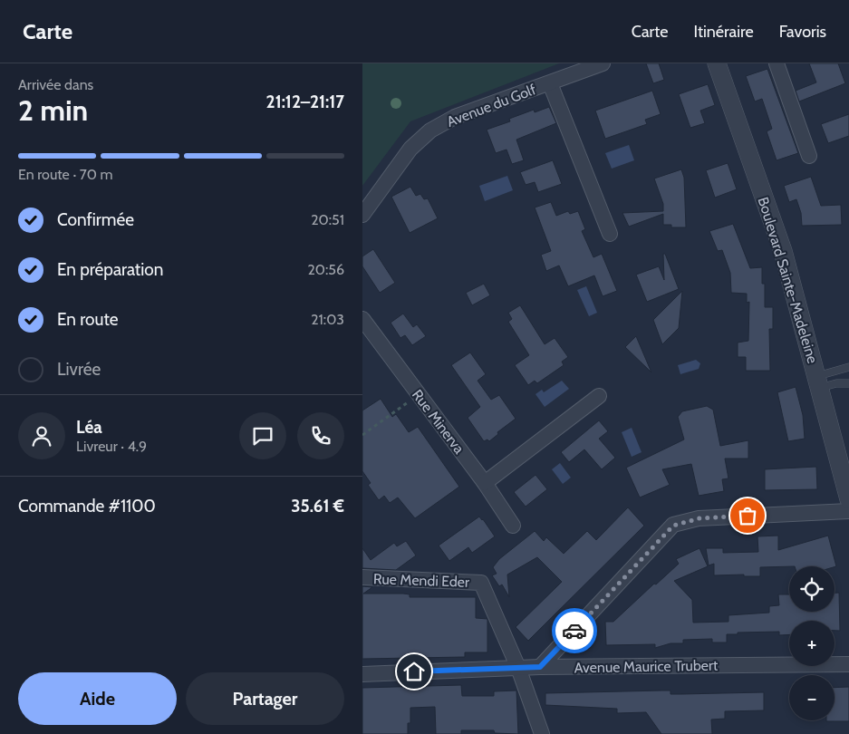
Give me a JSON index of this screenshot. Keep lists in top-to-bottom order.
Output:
{
  "streets": {
    "street": [
      "Avenue du Golf",
      "Boulevard Sainte-Madeleine",
      "Rue Minerva",
      "Rue Mendi Eder",
      "Avenue Maurice Trubert"
    ]
  },
  "crossings": [
    ["Rue Mendi Eder", "Avenue Maurice Trubert"]
  ],
  "page": {
    "header": "Carte",
    "nav": ["Carte", "Itinéraire", "Favoris"],
    "heading": ["2 min", "Arrivée dans", "21:12–21:17"],
    "panel": [
      "Léa",
      "Livreur · 4.9",
      "Commande #1100",
      "35.61 €"
    ],
    "bar": "En route · 70 m",
    "list": [
      ["Confirmée", "20:51"],
      ["En préparation", "20:56"],
      ["En route", "21:03"],
      "Livrée"
    ],
    "map_buttons": ["+", "−"],
    "buttons": ["Aide", "Partager"]
  }
}
